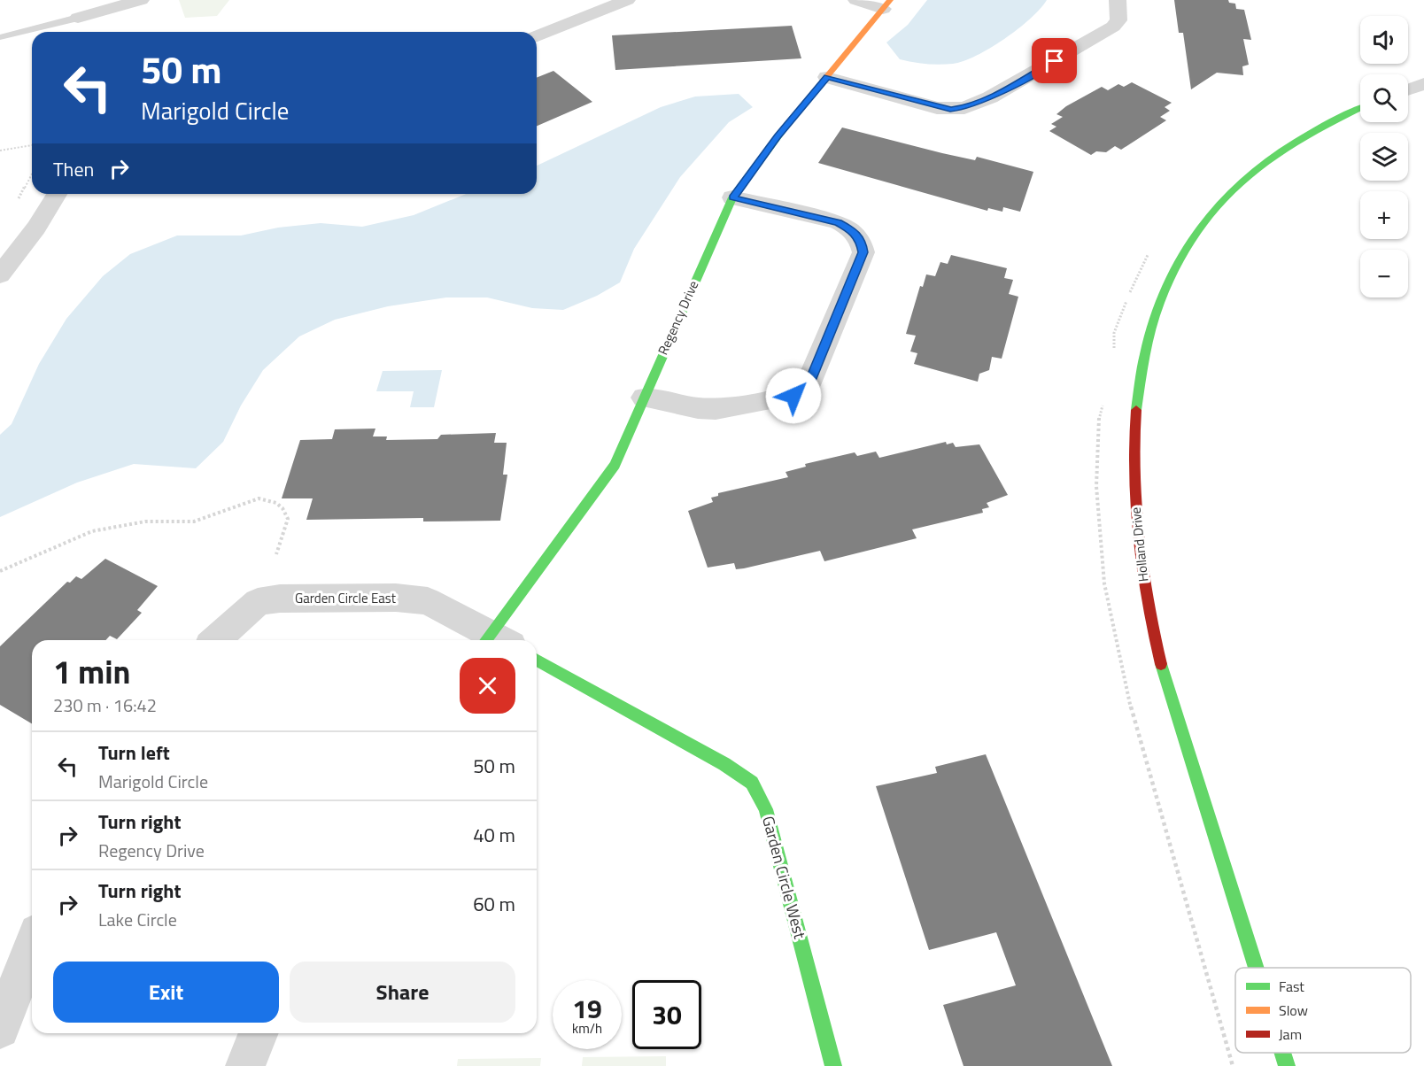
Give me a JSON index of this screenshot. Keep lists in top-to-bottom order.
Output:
{
  "streets": {
    "street": [
      "Regency Drive",
      "Holland Drive",
      "Garden Circle East",
      "Garden Circle West"
    ]
  },
  "legend": ["Fast", "Slow", "Jam"],
  "page": {
    "map_buttons": ["+", "−"],
    "turn": ["50 m", "Marigold Circle"],
    "then": "Then",
    "heading": ["1 min", "230 m · 16:42"],
    "list": [
      {
        "name": "Turn left",
        "note": "Marigold Circle",
        "value": "50 m"
      },
      {
        "name": "Turn right",
        "note": "Regency Drive",
        "value": "40 m"
      },
      {
        "name": "Turn right",
        "note": "Lake Circle",
        "value": "60 m"
      }
    ],
    "buttons": ["Exit", "Share"],
    "speed": "19 km/h",
    "limit": "30"
  }
}
